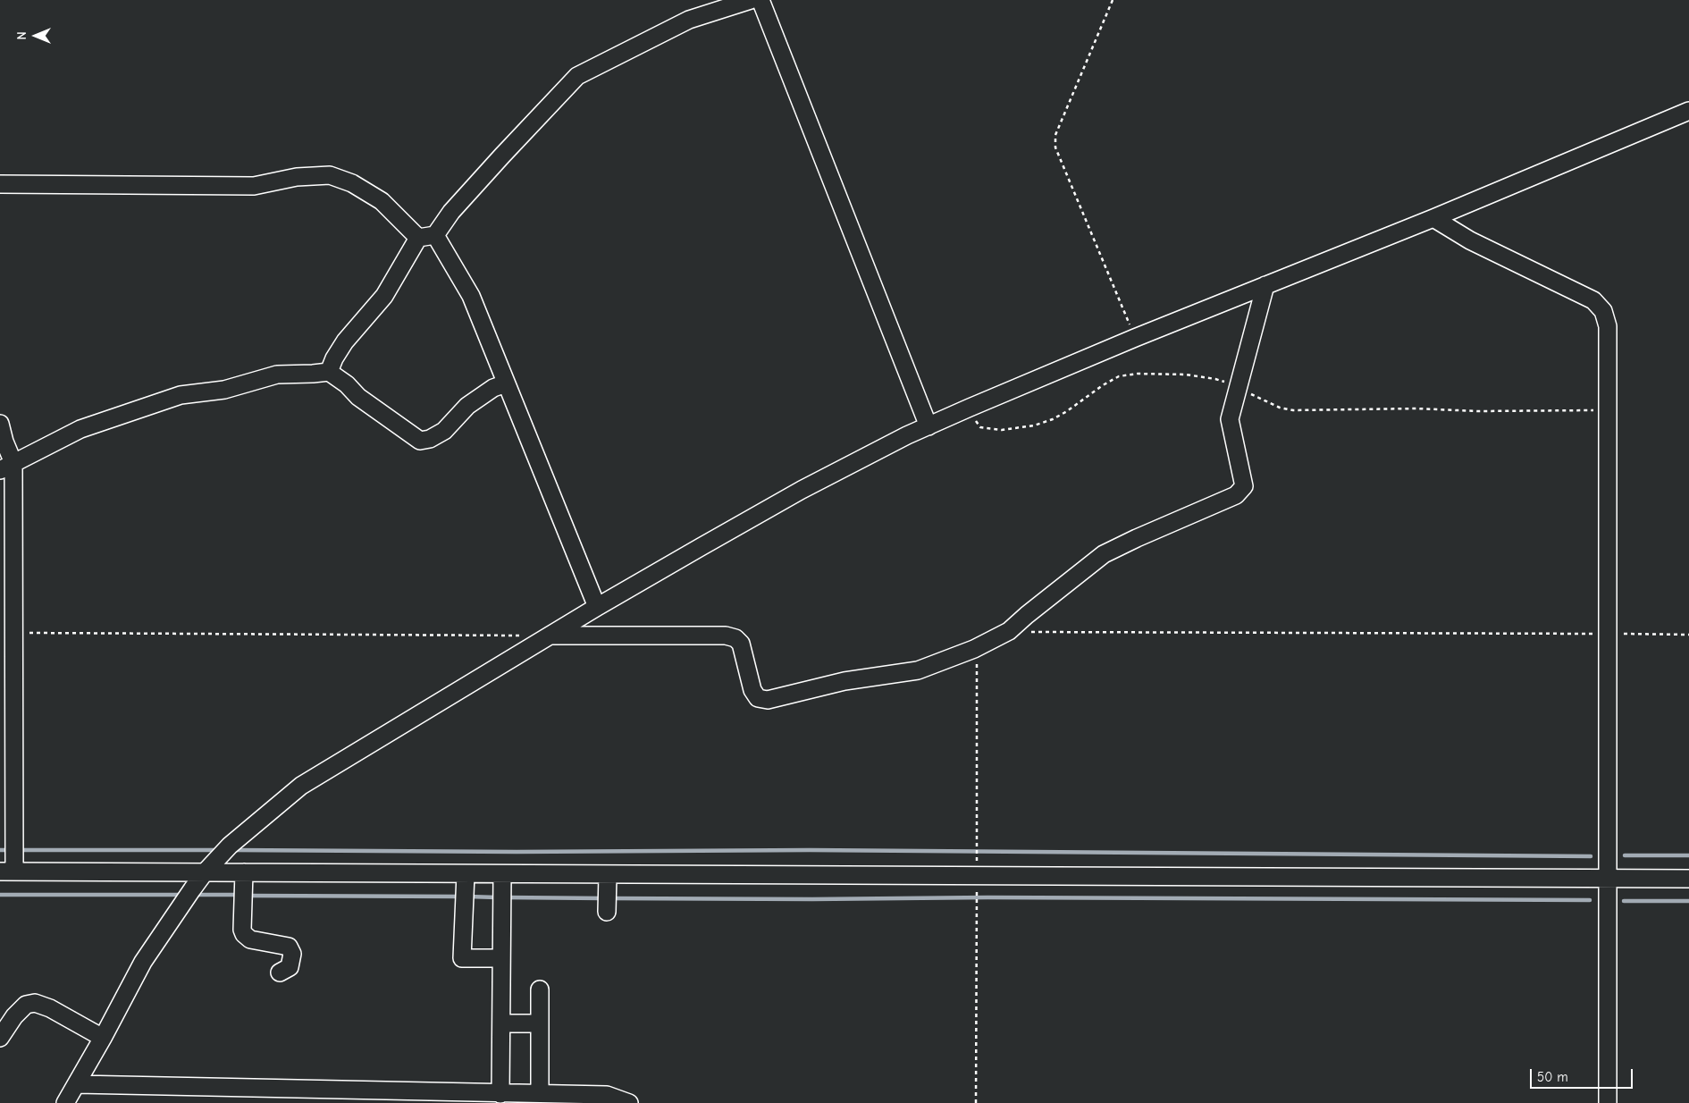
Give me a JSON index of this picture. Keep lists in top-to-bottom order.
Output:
{
  "scale_bar": "50 m",
  "north": "left"
}
